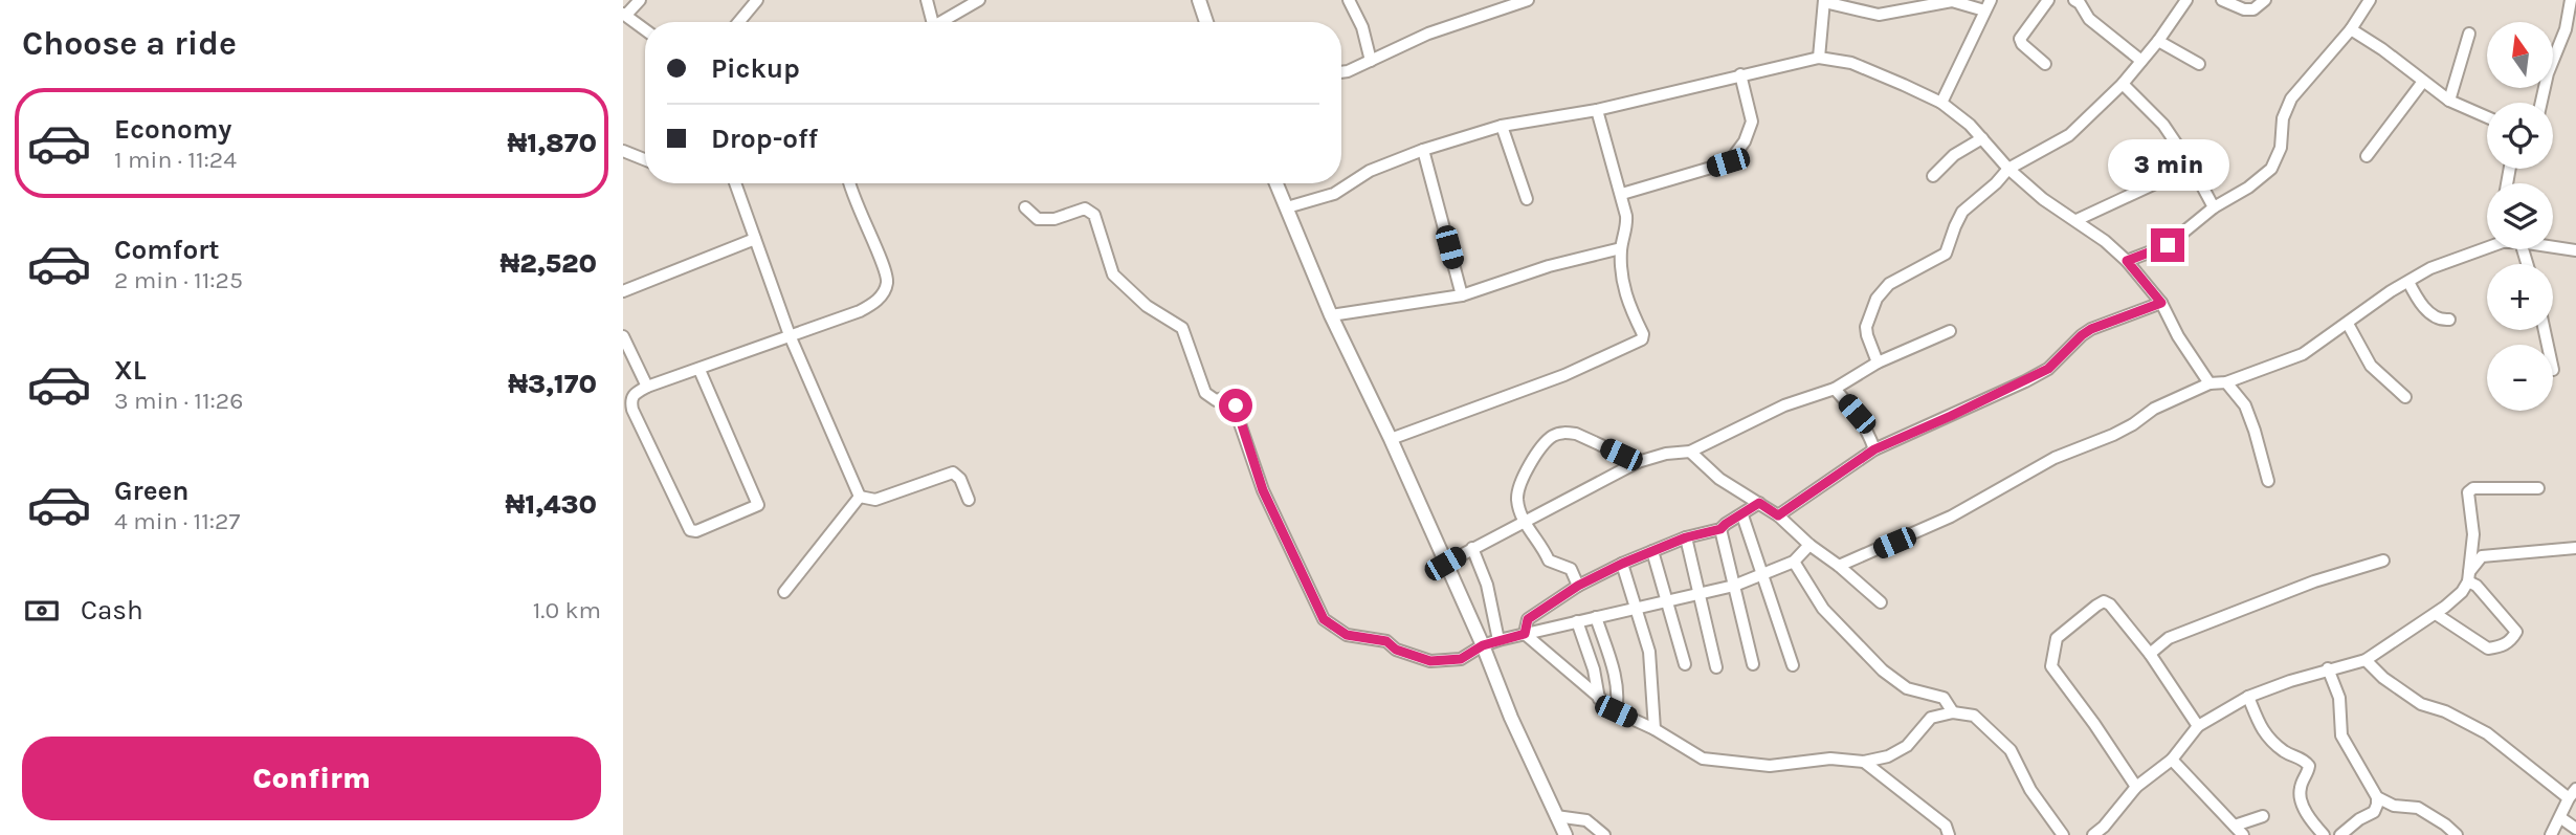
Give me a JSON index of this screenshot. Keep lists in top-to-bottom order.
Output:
{
  "north": "top",
  "page": {
    "heading": "Choose a ride",
    "map_buttons": ["+", "−"],
    "banner": ["Pickup", "Drop-off"],
    "list": [
      {
        "name": "Economy",
        "note": "1 min · 11:24",
        "value": "₦1,870"
      },
      {
        "name": "Comfort",
        "note": "2 min · 11:25",
        "value": "₦2,520"
      },
      {
        "name": "XL",
        "note": "3 min · 11:26",
        "value": "₦3,170"
      },
      {
        "name": "Green",
        "note": "4 min · 11:27",
        "value": "₦1,430"
      }
    ],
    "bubble": "3 min",
    "pay": ["Cash", "1.0 km"],
    "buttons": "Confirm"
  }
}
